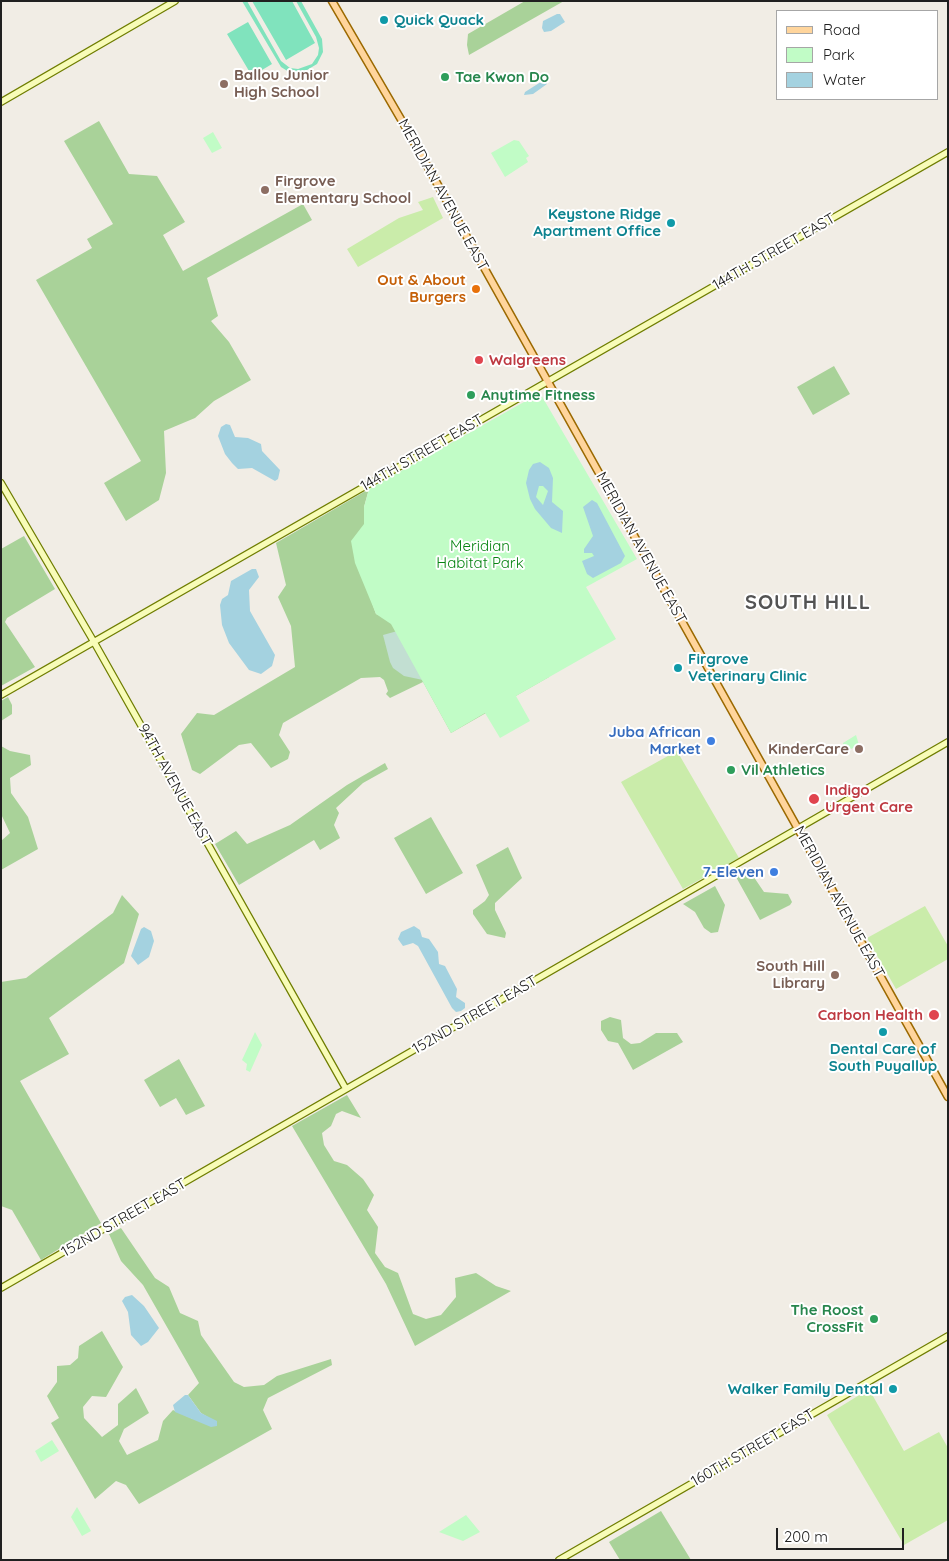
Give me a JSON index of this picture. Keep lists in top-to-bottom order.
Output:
{
  "streets": {
    "main road": [
      "MERIDIAN AVENUE EAST",
      "144TH STREET EAST",
      "94TH AVENUE EAST",
      "152ND STREET EAST",
      "160TH STREET EAST"
    ]
  },
  "crossings": [
    ["MERIDIAN AVENUE EAST", "144TH STREET EAST"],
    ["MERIDIAN AVENUE EAST", "152ND STREET EAST"],
    ["144TH STREET EAST", "94TH AVENUE EAST"],
    ["94TH AVENUE EAST", "152ND STREET EAST"]
  ],
  "districts": ["SOUTH HILL"],
  "parks": ["Meridian Habitat Park"],
  "places": [
    "Quick Quack",
    "Tae Kwon Do",
    "Ballou Junior High School",
    "Firgrove Elementary School",
    "Keystone Ridge Apartment Office",
    "Out & About Burgers",
    "Walgreens",
    "Anytime Fitness",
    "Firgrove Veterinary Clinic",
    "Juba African Market",
    "KinderCare",
    "Vil Athletics",
    "Indigo Urgent Care",
    "7-Eleven",
    "South Hill Library",
    "Carbon Health",
    "Dental Care of South Puyallup",
    "The Roost CrossFit",
    "Walker Family Dental"
  ],
  "legend": ["Road", "Park", "Water"],
  "scale_bar": "200 m"
}
